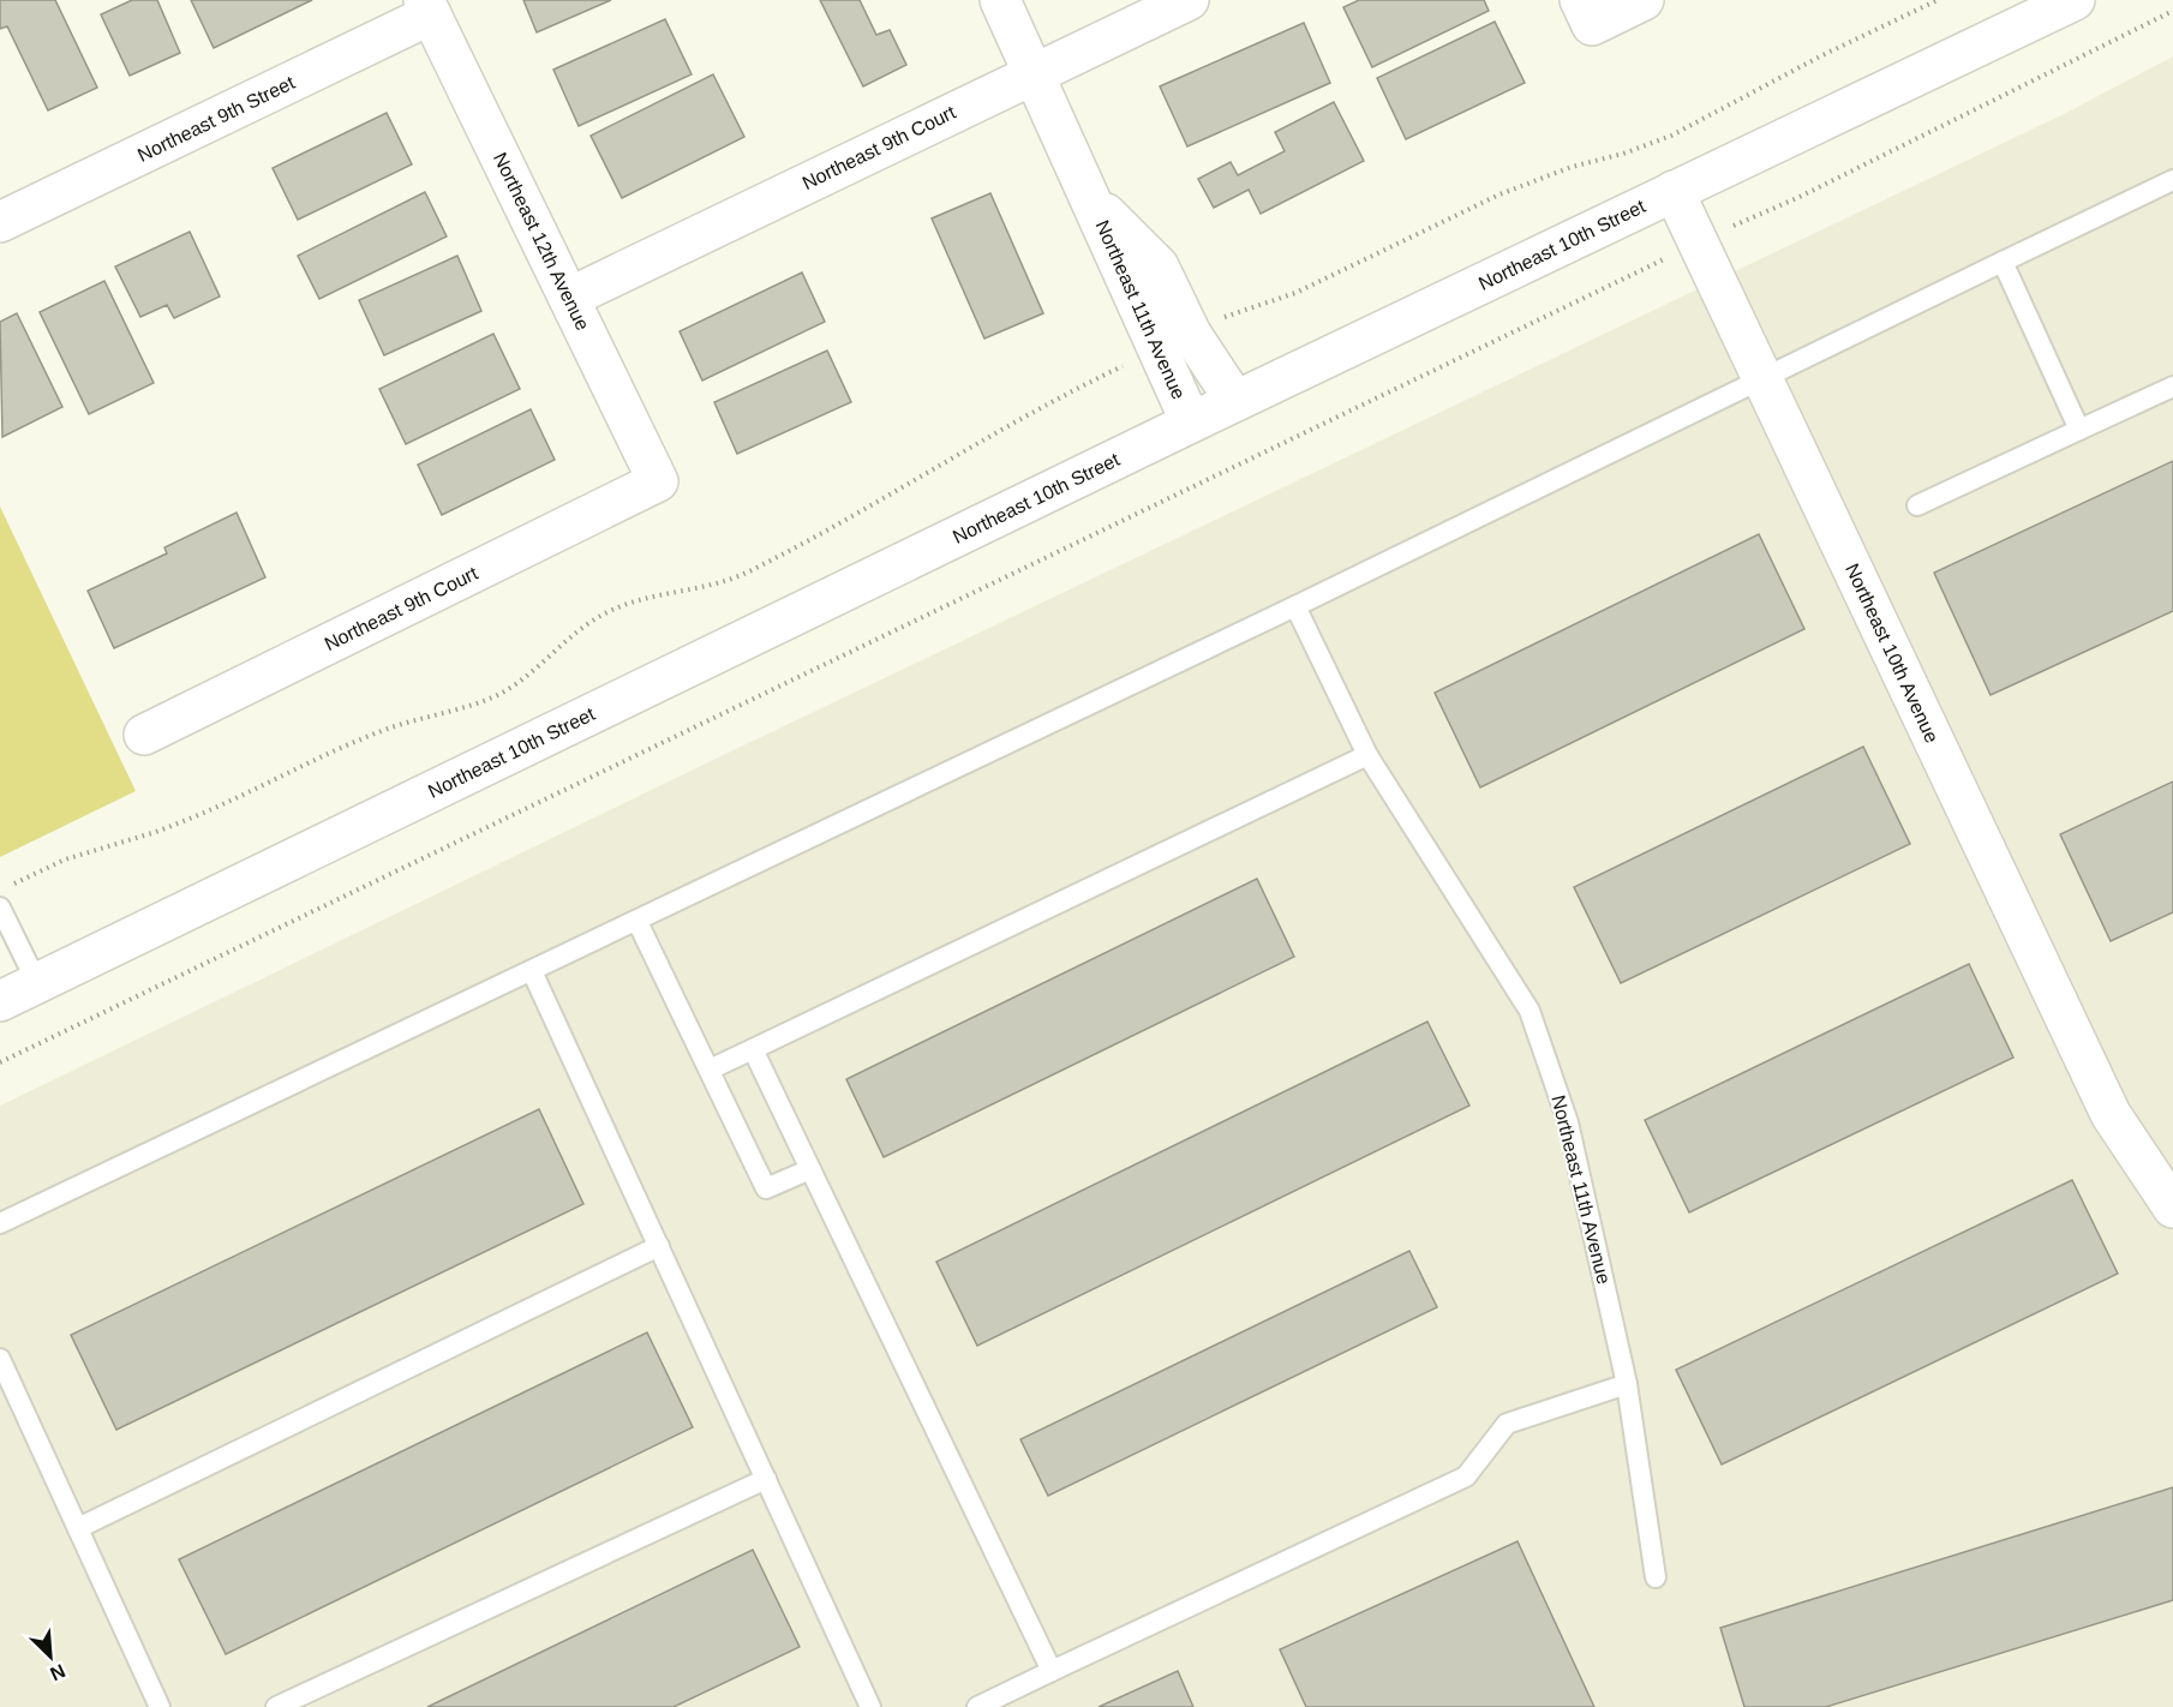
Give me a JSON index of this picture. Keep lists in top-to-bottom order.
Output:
{
  "streets": {
    "street": [
      "Northeast 9th Street",
      "Northeast 9th Court",
      "Northeast 12th Avenue",
      "Northeast 10th Street",
      "Northeast 11th Avenue",
      "Northeast 10th Avenue"
    ]
  },
  "crossings": [
    ["Northeast 9th Street", "Northeast 12th Avenue"],
    ["Northeast 9th Court", "Northeast 12th Avenue"],
    ["Northeast 9th Court", "Northeast 11th Avenue"],
    ["Northeast 10th Street", "Northeast 11th Avenue"],
    ["Northeast 10th Street", "Northeast 10th Avenue"]
  ],
  "north": "bottom right"
}
